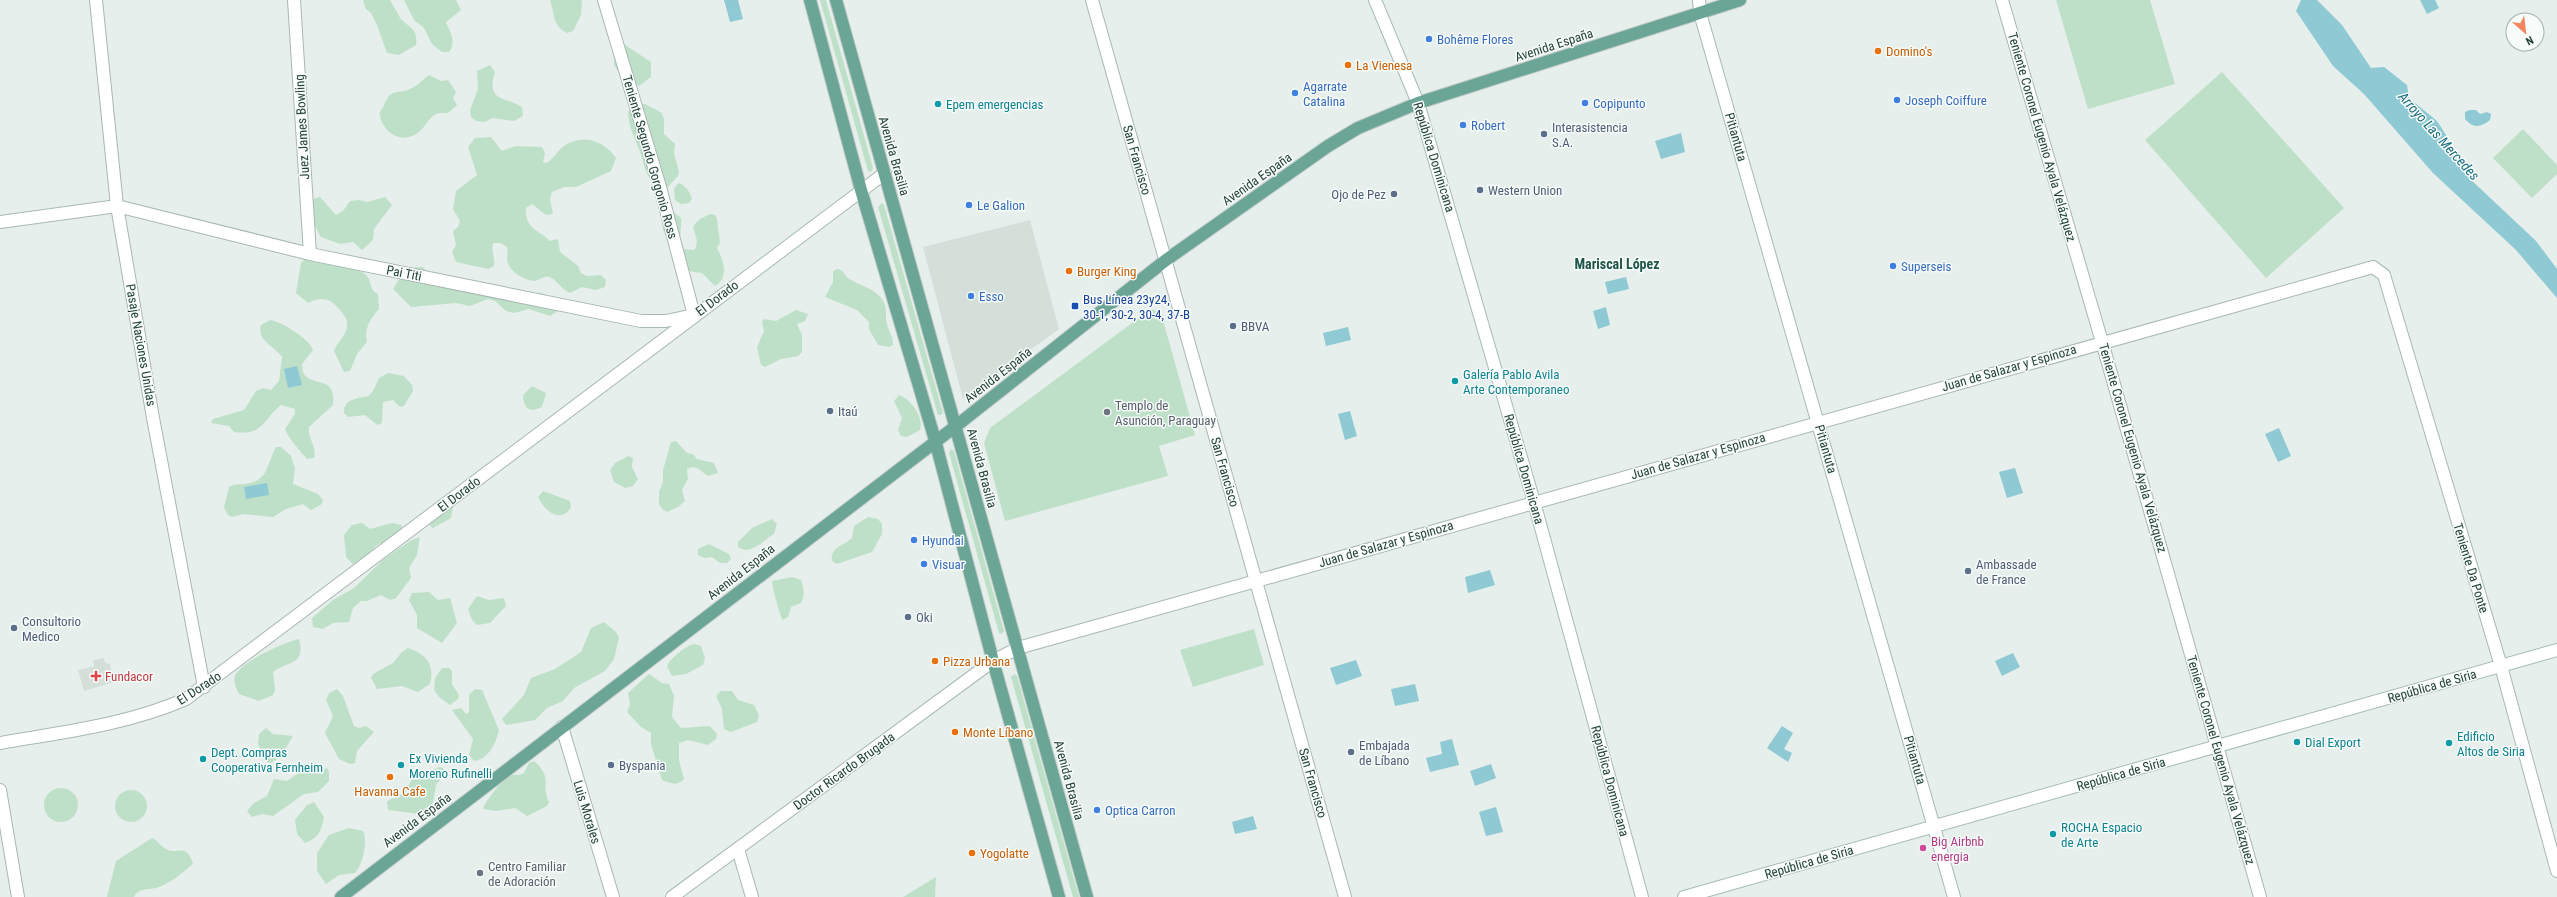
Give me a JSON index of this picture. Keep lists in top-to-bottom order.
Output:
{
  "streets": {
    "main road": ["Avenida España", "Avenida Brasilia"],
    "street": [
      "Juez James Bowling",
      "Pitiantuta",
      "Teniente Coronel Eugenio Ayala Velázquez",
      "Teniente Segundo Gorgonio Ross",
      "República Dominicana",
      "San Francisco",
      "Pai Titi",
      "El Dorado",
      "Pasaje Naciones Unidas",
      "Juan de Salazar y Espinoza",
      "Teniente Da Ponte",
      "República de Siria",
      "Doctor Ricardo Brugada",
      "Luis Morales"
    ]
  },
  "crossings": [
    ["Avenida España", "Pitiantuta"],
    ["Avenida España", "Avenida Brasilia"],
    ["Avenida España", "República Dominicana"],
    ["Avenida España", "San Francisco"],
    ["Avenida España", "Luis Morales"],
    ["Juez James Bowling", "Pai Titi"],
    ["Pitiantuta", "Juan de Salazar y Espinoza"],
    ["Pitiantuta", "República de Siria"],
    ["Teniente Coronel Eugenio Ayala Velázquez", "Juan de Salazar y Espinoza"],
    ["Teniente Coronel Eugenio Ayala Velázquez", "República de Siria"],
    ["Avenida Brasilia", "El Dorado"],
    ["Avenida Brasilia", "Juan de Salazar y Espinoza"],
    ["Avenida Brasilia", "Doctor Ricardo Brugada"],
    ["Teniente Segundo Gorgonio Ross", "Pai Titi"],
    ["Teniente Segundo Gorgonio Ross", "El Dorado"],
    ["República Dominicana", "Juan de Salazar y Espinoza"],
    ["San Francisco", "Juan de Salazar y Espinoza"],
    ["Pai Titi", "El Dorado"],
    ["Pai Titi", "Pasaje Naciones Unidas"],
    ["El Dorado", "Pasaje Naciones Unidas"],
    ["Juan de Salazar y Espinoza", "Teniente Da Ponte"],
    ["Juan de Salazar y Espinoza", "Doctor Ricardo Brugada"],
    ["Teniente Da Ponte", "República de Siria"]
  ],
  "districts": ["Mariscal López"],
  "water": ["Arroyo Las Mercedes"],
  "places": {
    "other": [
      "Bohême Flores",
      "Domino's",
      "La Vienesa",
      "Agarrate Catalina",
      "Joseph Coiffure",
      "Copipunto",
      "Epem emergencias",
      "Robert",
      "Interasistencia S.A.",
      "Western Union",
      "Ojo de Pez",
      "Le Galion",
      "Superseis",
      "Burger King",
      "Esso",
      "BBVA",
      "Galería Pablo Avila Arte Contemporaneo",
      "Itaú",
      "Templo de Asunción, Paraguay",
      "Hyundai",
      "Visuar",
      "Ambassade de France",
      "Oki",
      "Consultorio Medico",
      "Pizza Urbana",
      "Monte Líbano",
      "Dial Export",
      "Edificio Altos de Siria",
      "Embajada de Líbano",
      "Dept. Compras Cooperativa Fernheim",
      "Ex Vivienda Moreno Rufinelli",
      "Byspania",
      "Havanna Cafe",
      "Optica Carron",
      "ROCHA Espacio de Arte",
      "Big Airbnb energia",
      "Yogolatte",
      "Centro Familiar de Adoración"
    ],
    "transit": ["Bus Línea 23y24, 30-1, 30-2, 30-4, 37-B"],
    "health": ["Fundacor"]
  },
  "north": "bottom right"
}
